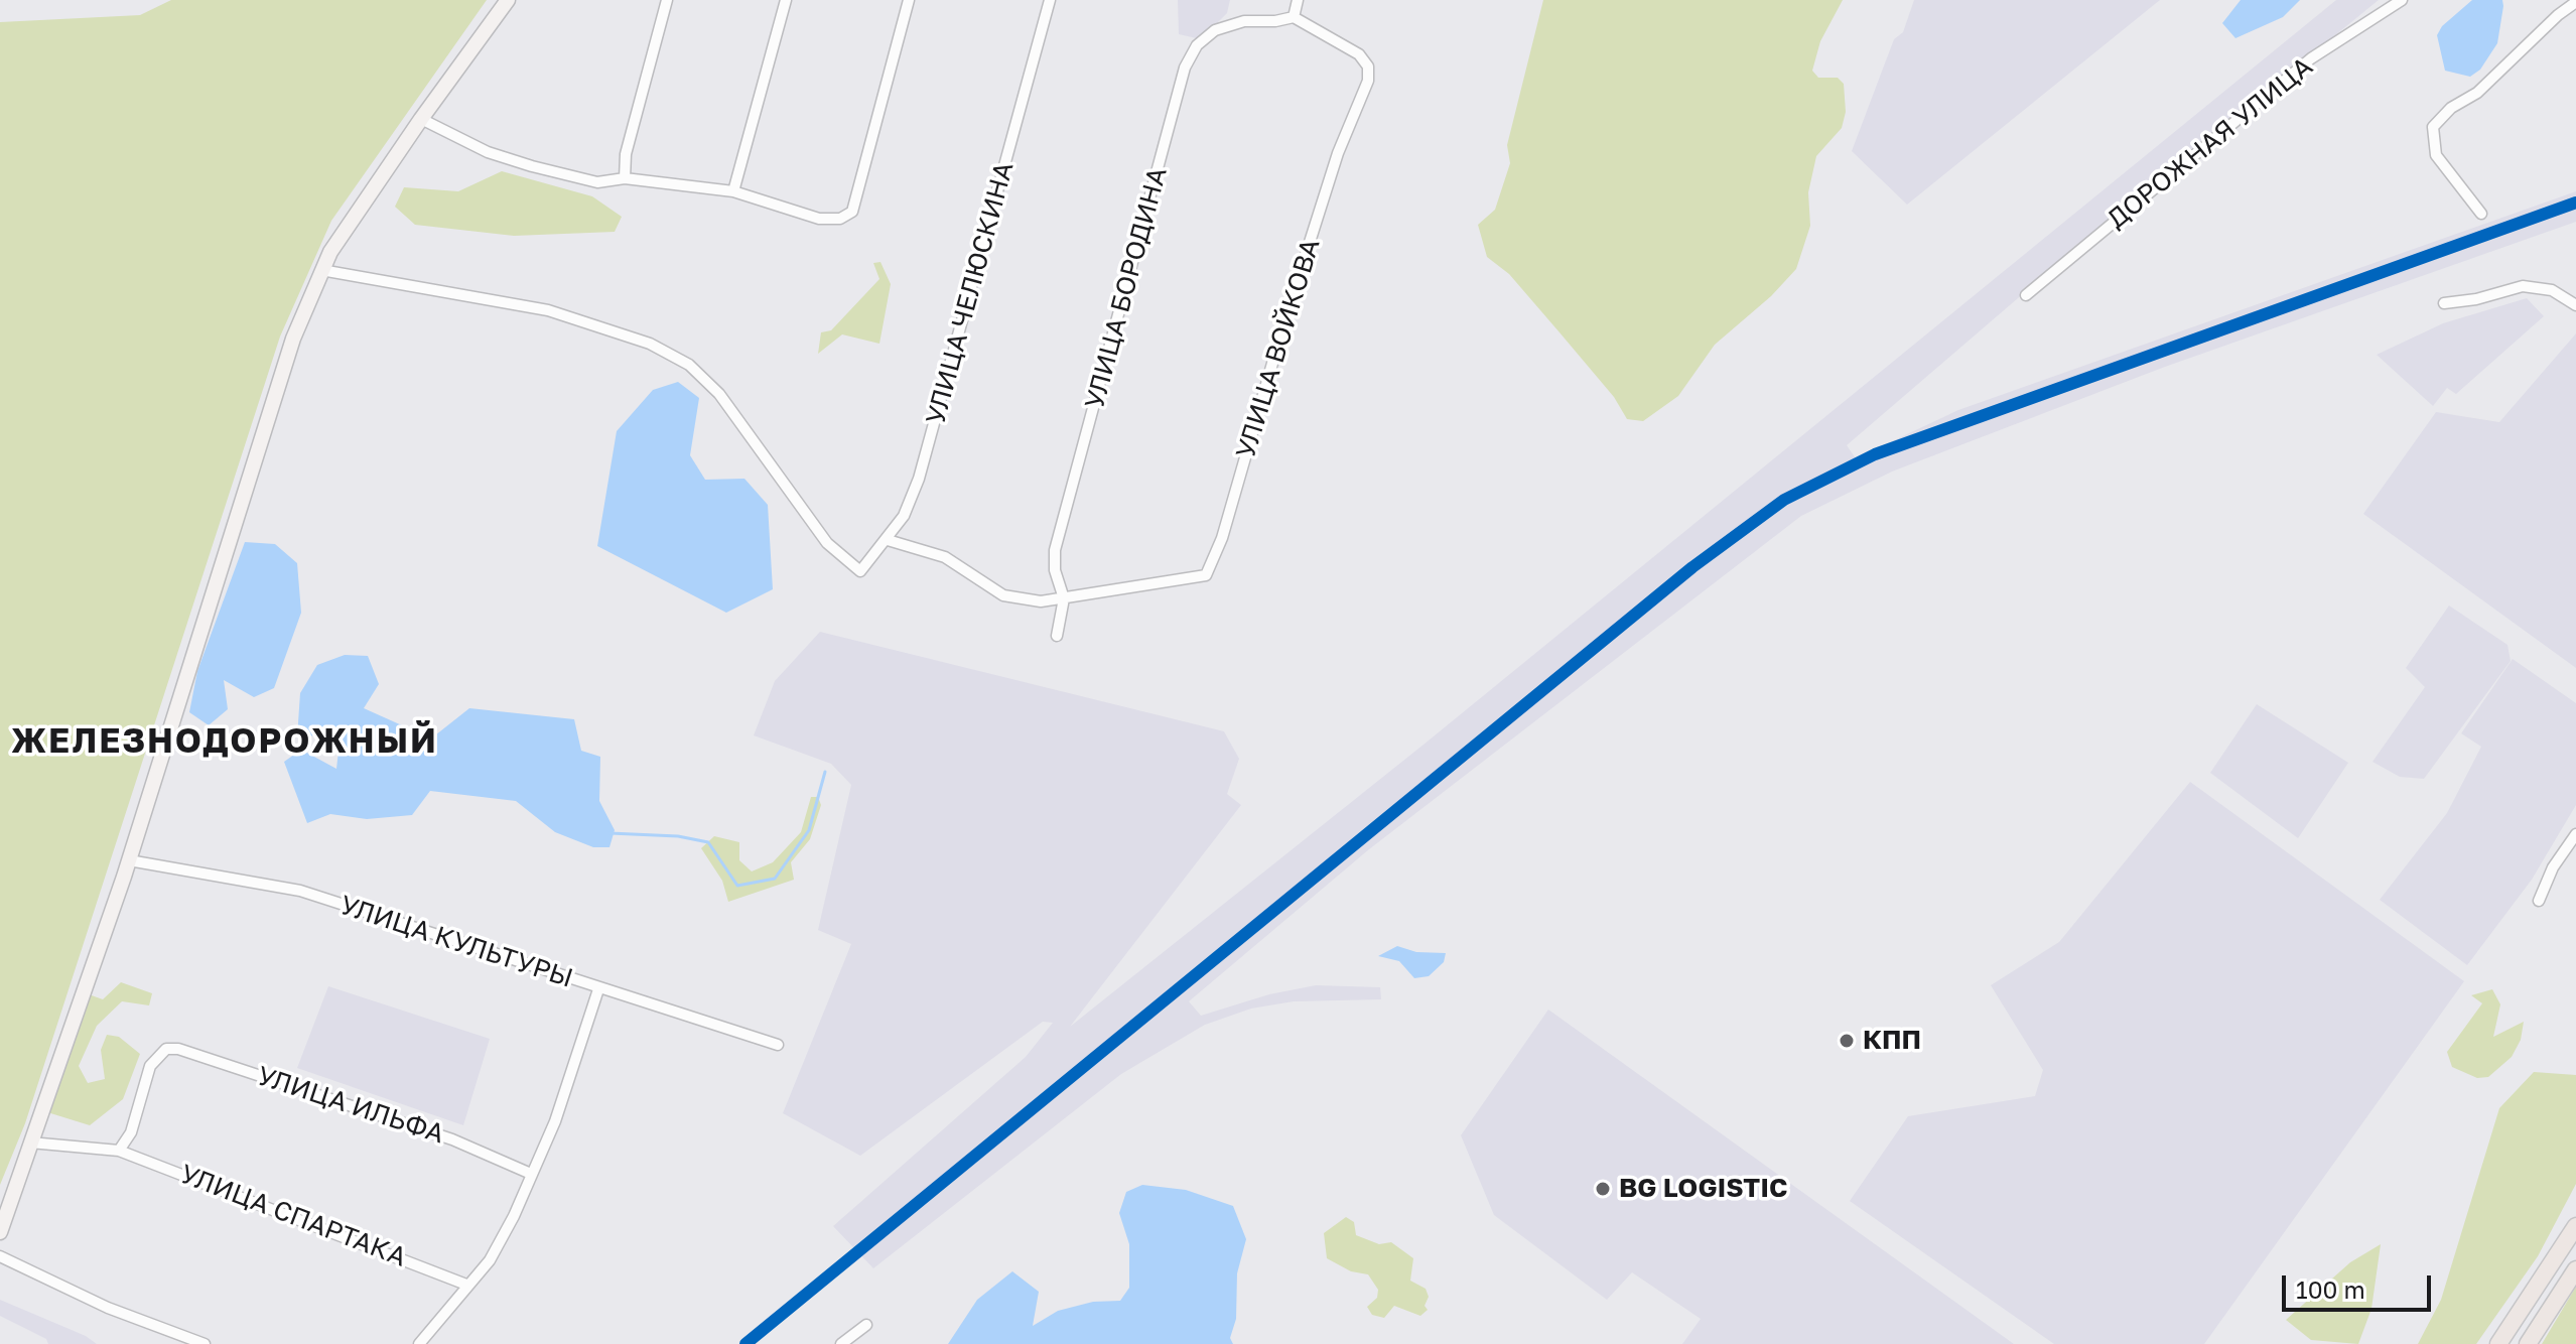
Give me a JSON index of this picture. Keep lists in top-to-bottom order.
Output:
{
  "streets": {
    "street": [
      "ДОРОЖНАЯ УЛИЦА",
      "УЛИЦА БОРОДИНА",
      "УЛИЦА ЧЕЛЮСКИНА",
      "УЛИЦА ВОЙКОВА",
      "УЛИЦА КУЛЬТУРЫ",
      "УЛИЦА ИЛЬФА",
      "УЛИЦА СПАРТАКА"
    ]
  },
  "crossings": [
    ["УЛИЦА БОРОДИНА", "УЛИЦА ВОЙКОВА"],
    ["УЛИЦА ИЛЬФА", "УЛИЦА СПАРТАКА"]
  ],
  "districts": ["ЖЕЛЕЗНОДОРОЖНЫЙ"],
  "places": ["КПП", "BG LOGISTIC"],
  "scale_bar": "100 m"
}
